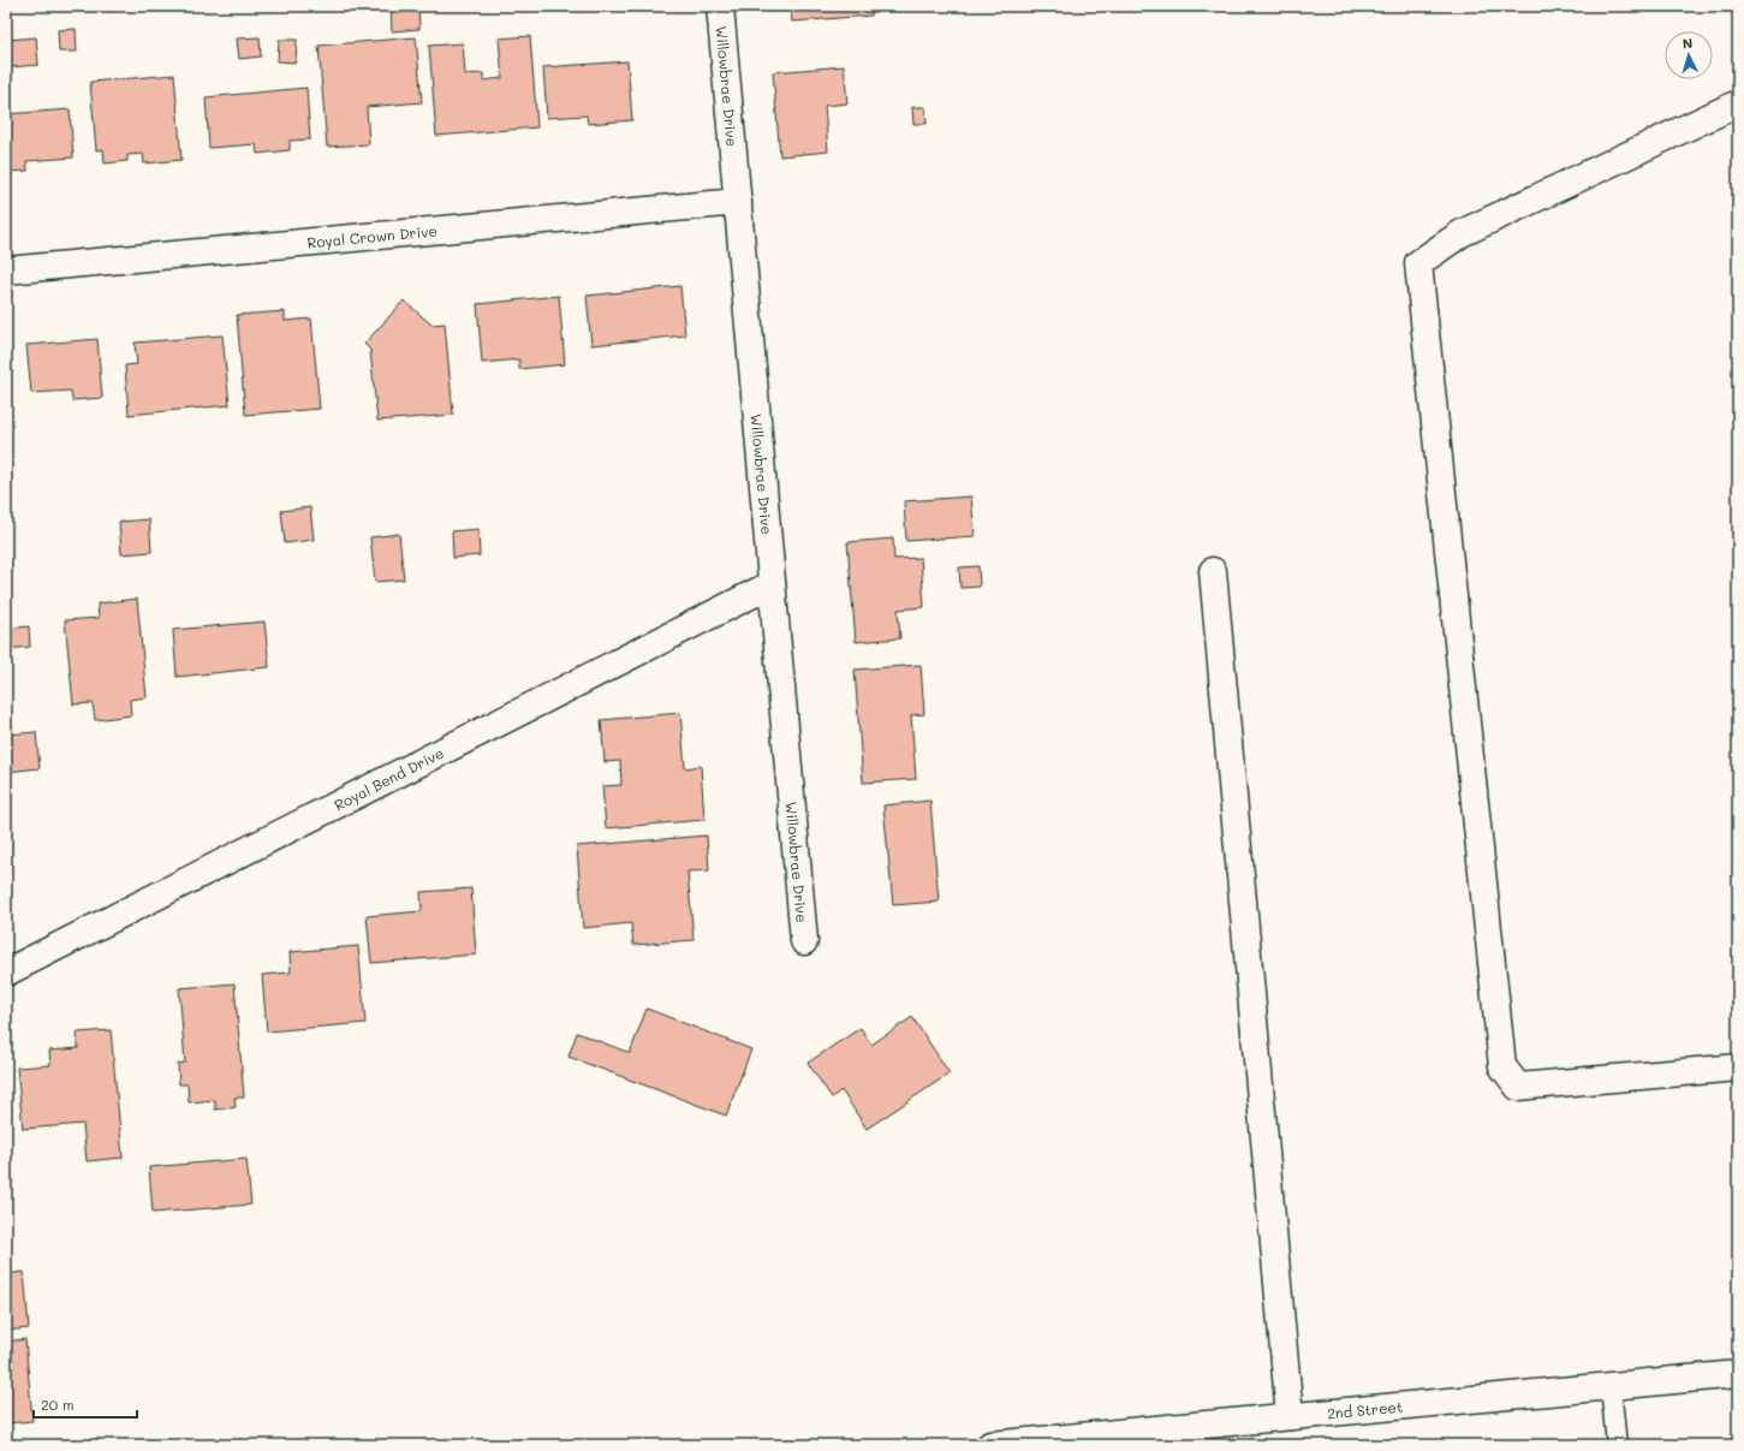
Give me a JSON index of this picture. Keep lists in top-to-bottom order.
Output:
{
  "streets": {
    "street": [
      "Willowbrae Drive",
      "Royal Crown Drive",
      "Royal Bend Drive",
      "2nd Street"
    ]
  },
  "crossings": [
    ["Willowbrae Drive", "Royal Crown Drive"],
    ["Willowbrae Drive", "Royal Bend Drive"]
  ],
  "scale_bar": "20 m",
  "north": "top"
}
